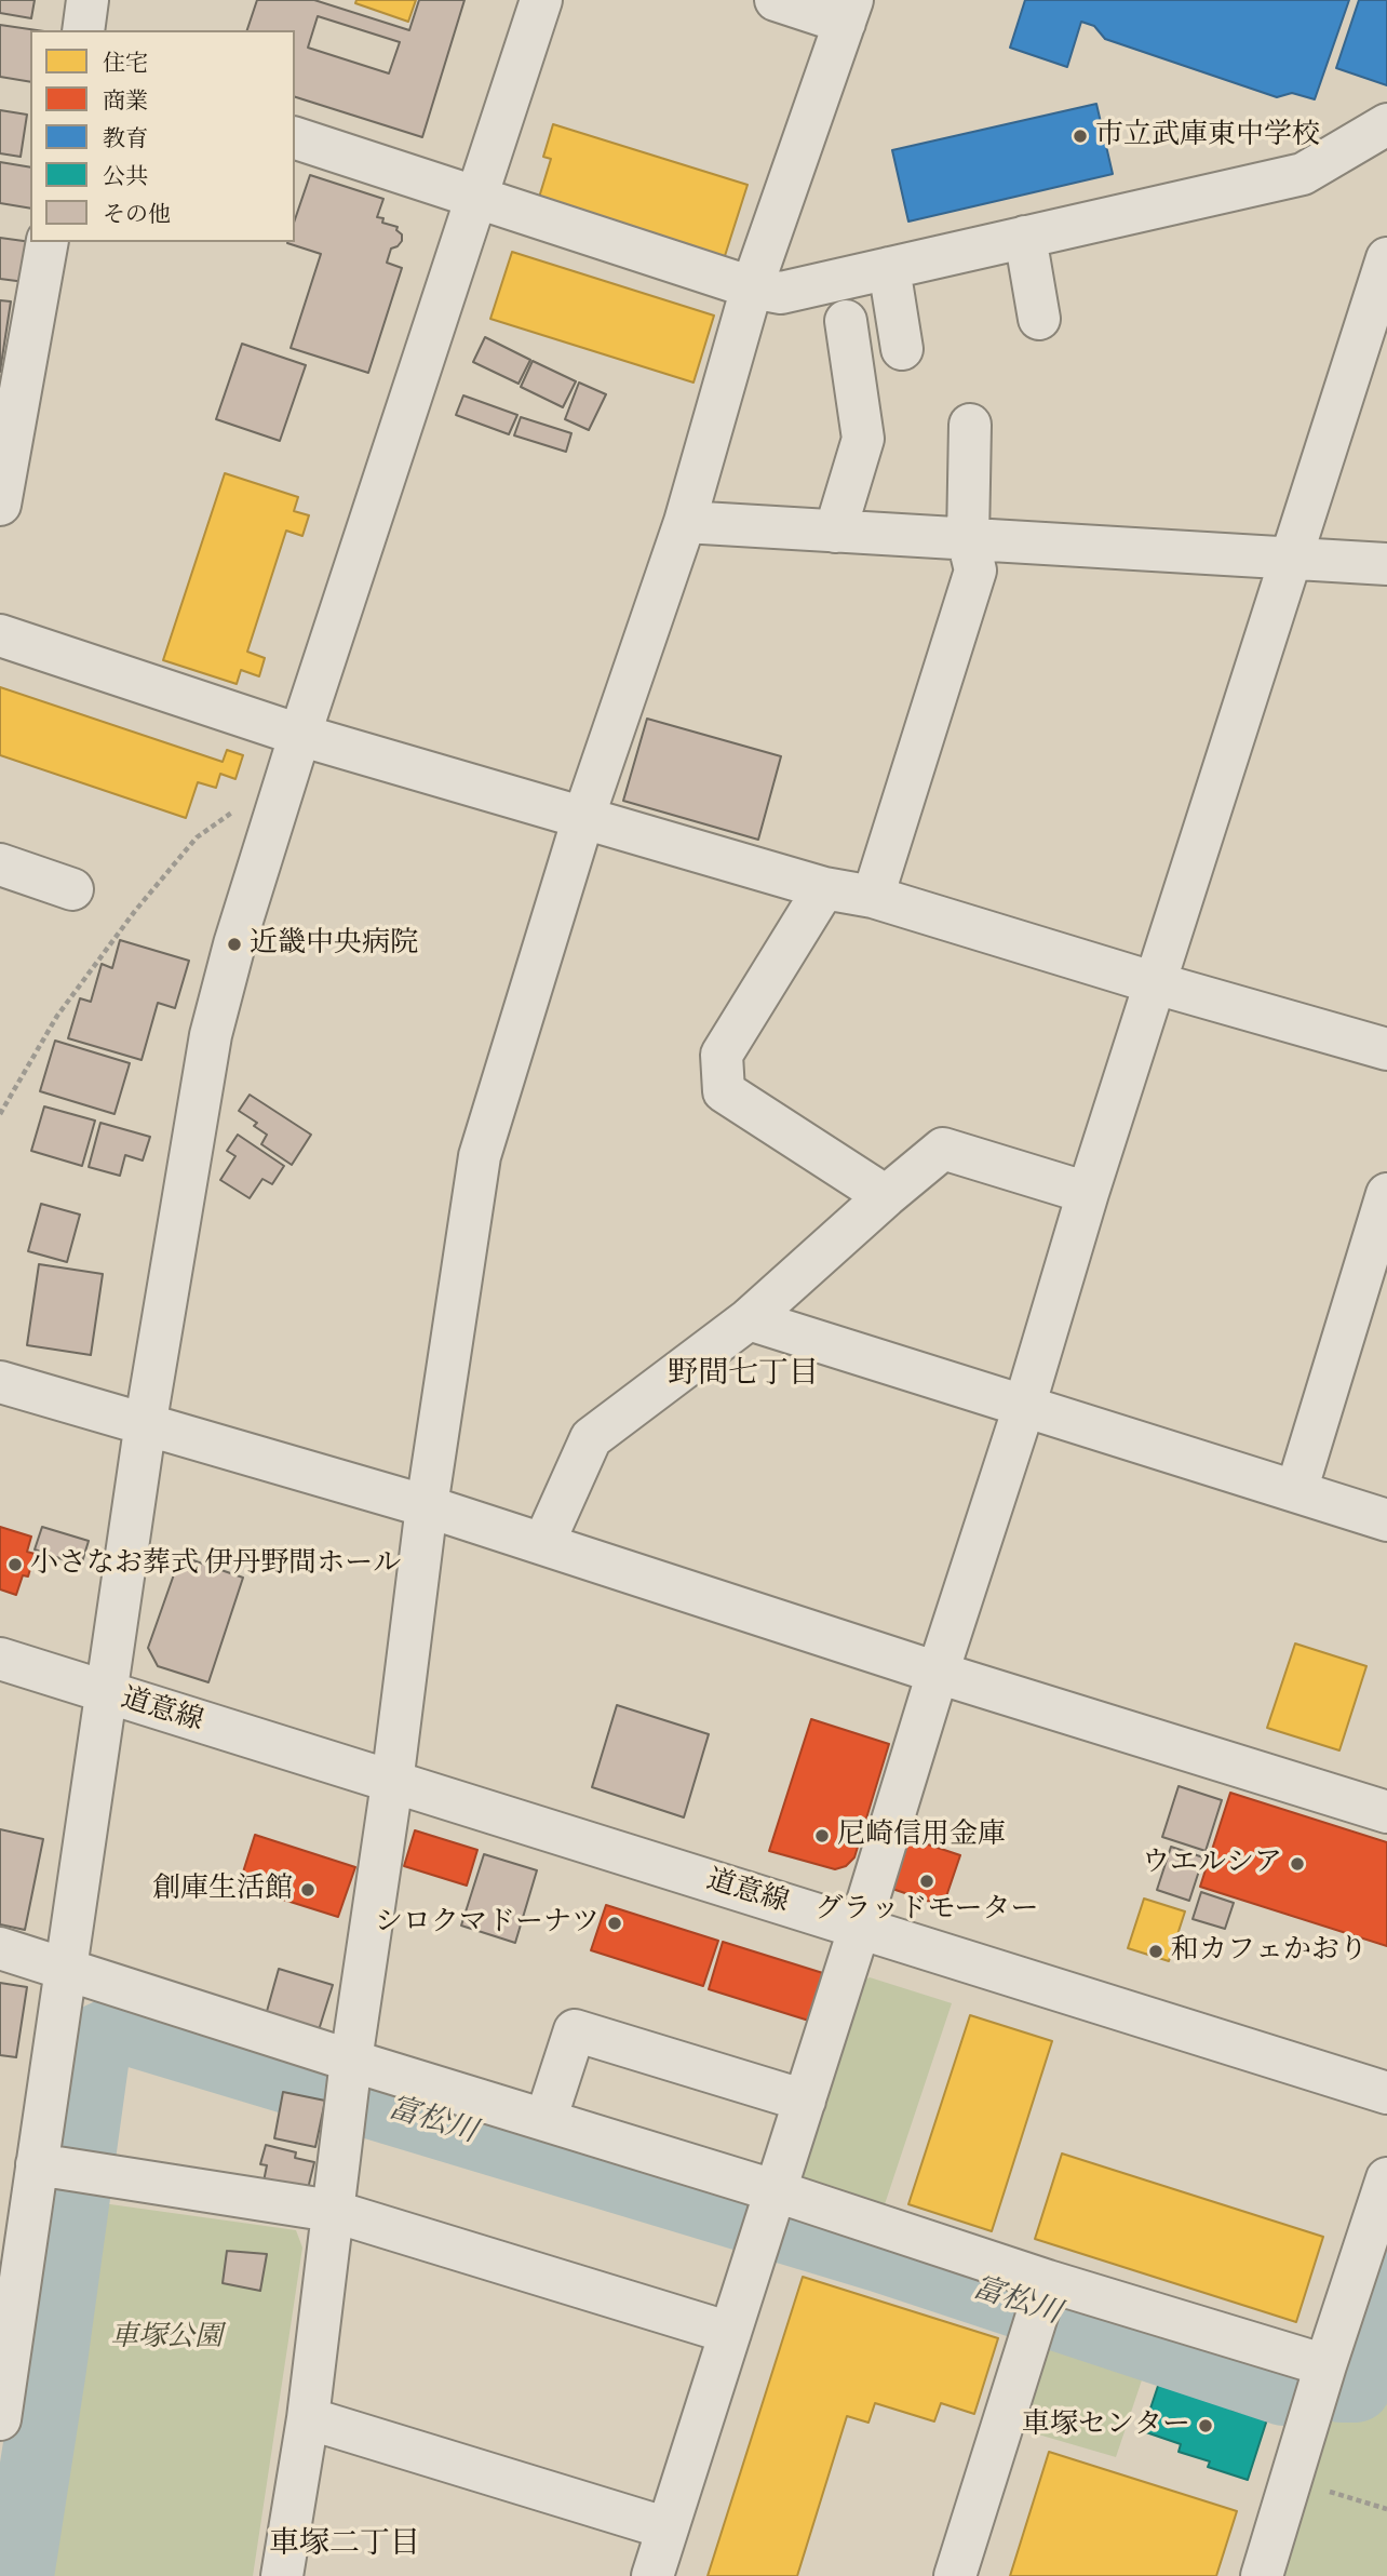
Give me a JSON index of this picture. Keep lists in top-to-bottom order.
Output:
{
  "streets": {
    "street": ["道意線"]
  },
  "districts": ["野間七丁目", "車塚二丁目"],
  "water": ["富松川"],
  "parks": ["車塚公園"],
  "places": [
    "市立武庫東中学校",
    "近畿中央病院",
    "小さなお葬式 伊丹野間ホール",
    "尼崎信用金庫",
    "ウエルシア",
    "グラッドモーター",
    "創庫生活館",
    "シロクマドーナツ",
    "和カフェかおり",
    "車塚センター"
  ],
  "legend": [
    "住宅",
    "商業",
    "教育",
    "公共",
    "その他"
  ]
}
